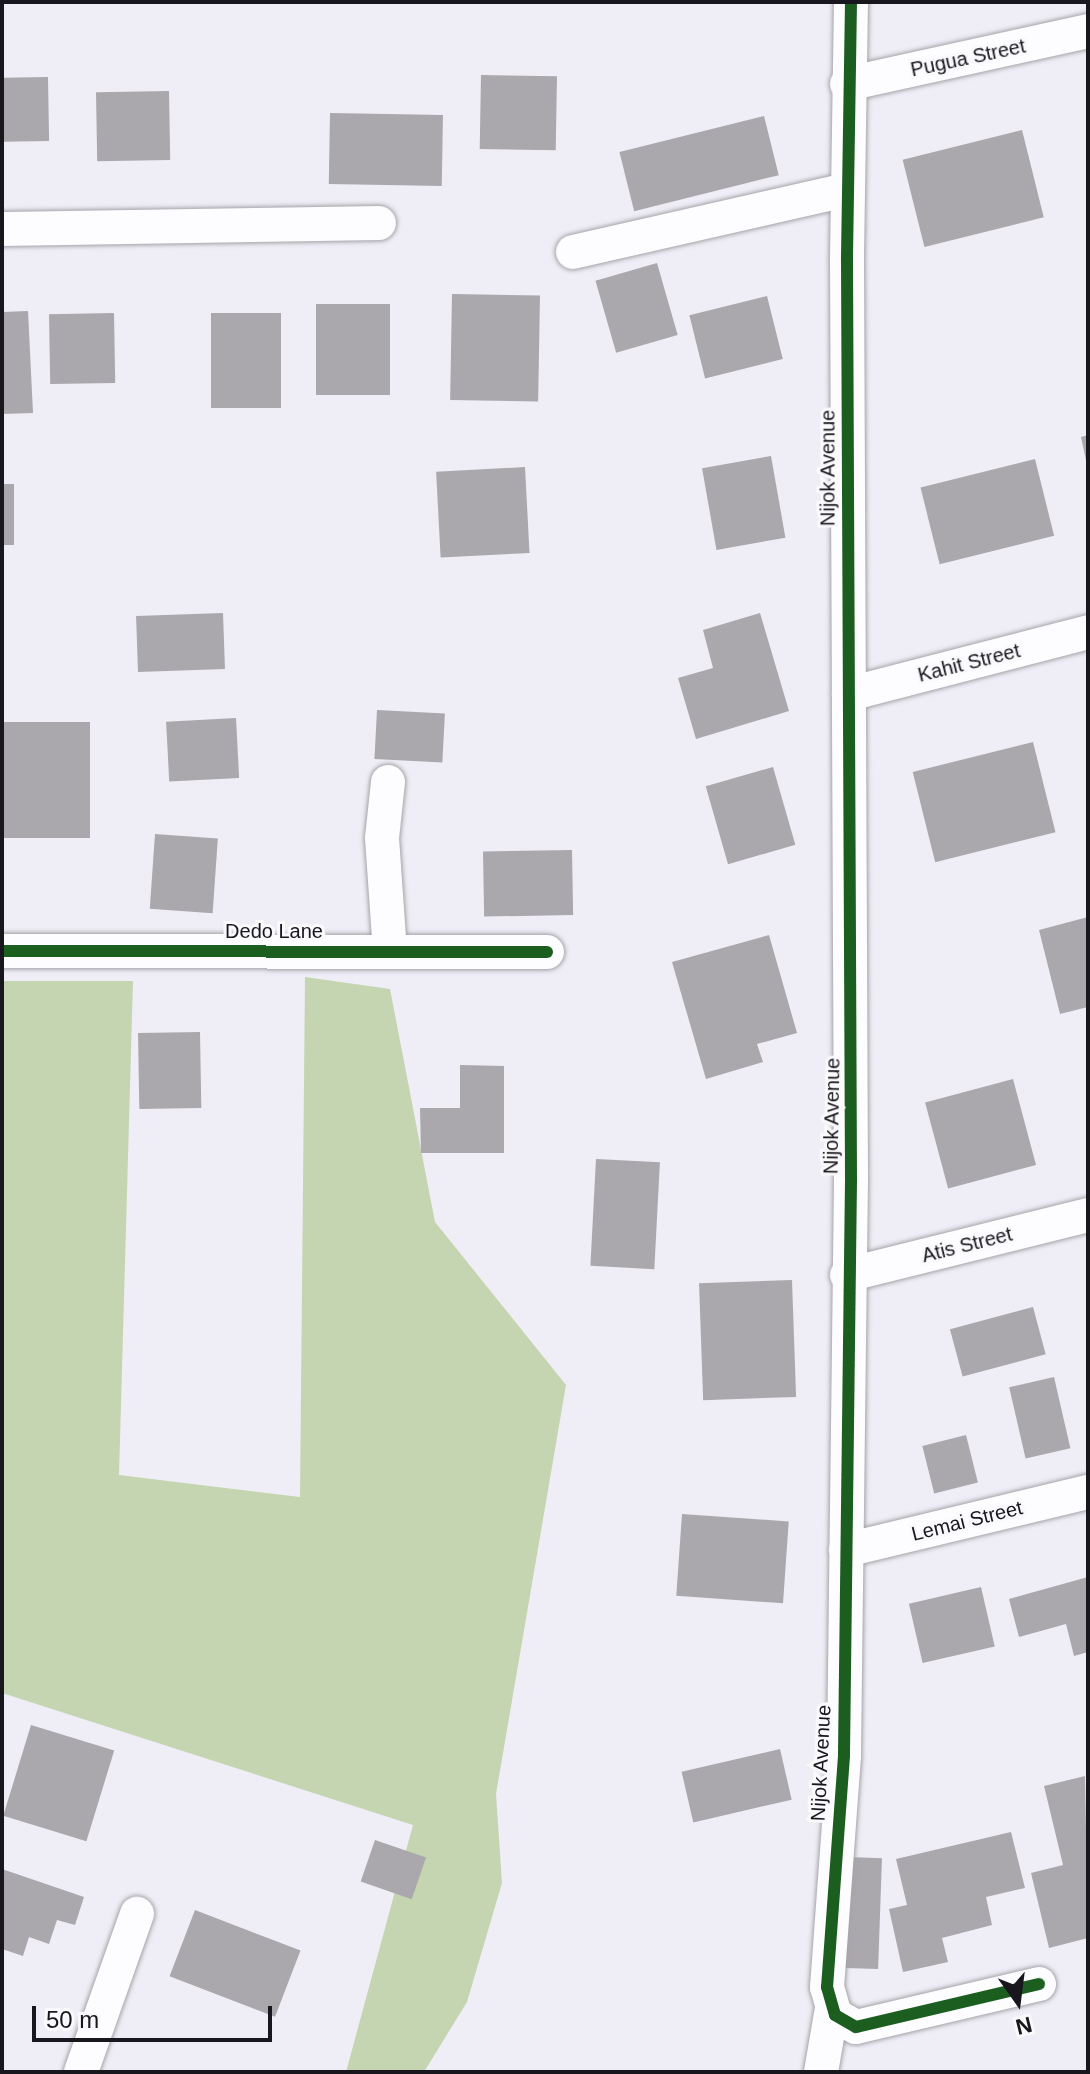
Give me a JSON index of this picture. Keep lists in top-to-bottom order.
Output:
{
  "streets": {
    "street": [
      "Pugua Street",
      "Nijok Avenue",
      "Kahit Street",
      "Dedo Lane",
      "Atis Street",
      "Lemai Street"
    ]
  },
  "crossings": [
    ["Pugua Street", "Nijok Avenue"],
    ["Nijok Avenue", "Kahit Street"],
    ["Nijok Avenue", "Atis Street"],
    ["Nijok Avenue", "Lemai Street"]
  ],
  "scale_bar": "50 m",
  "north": "bottom"
}
